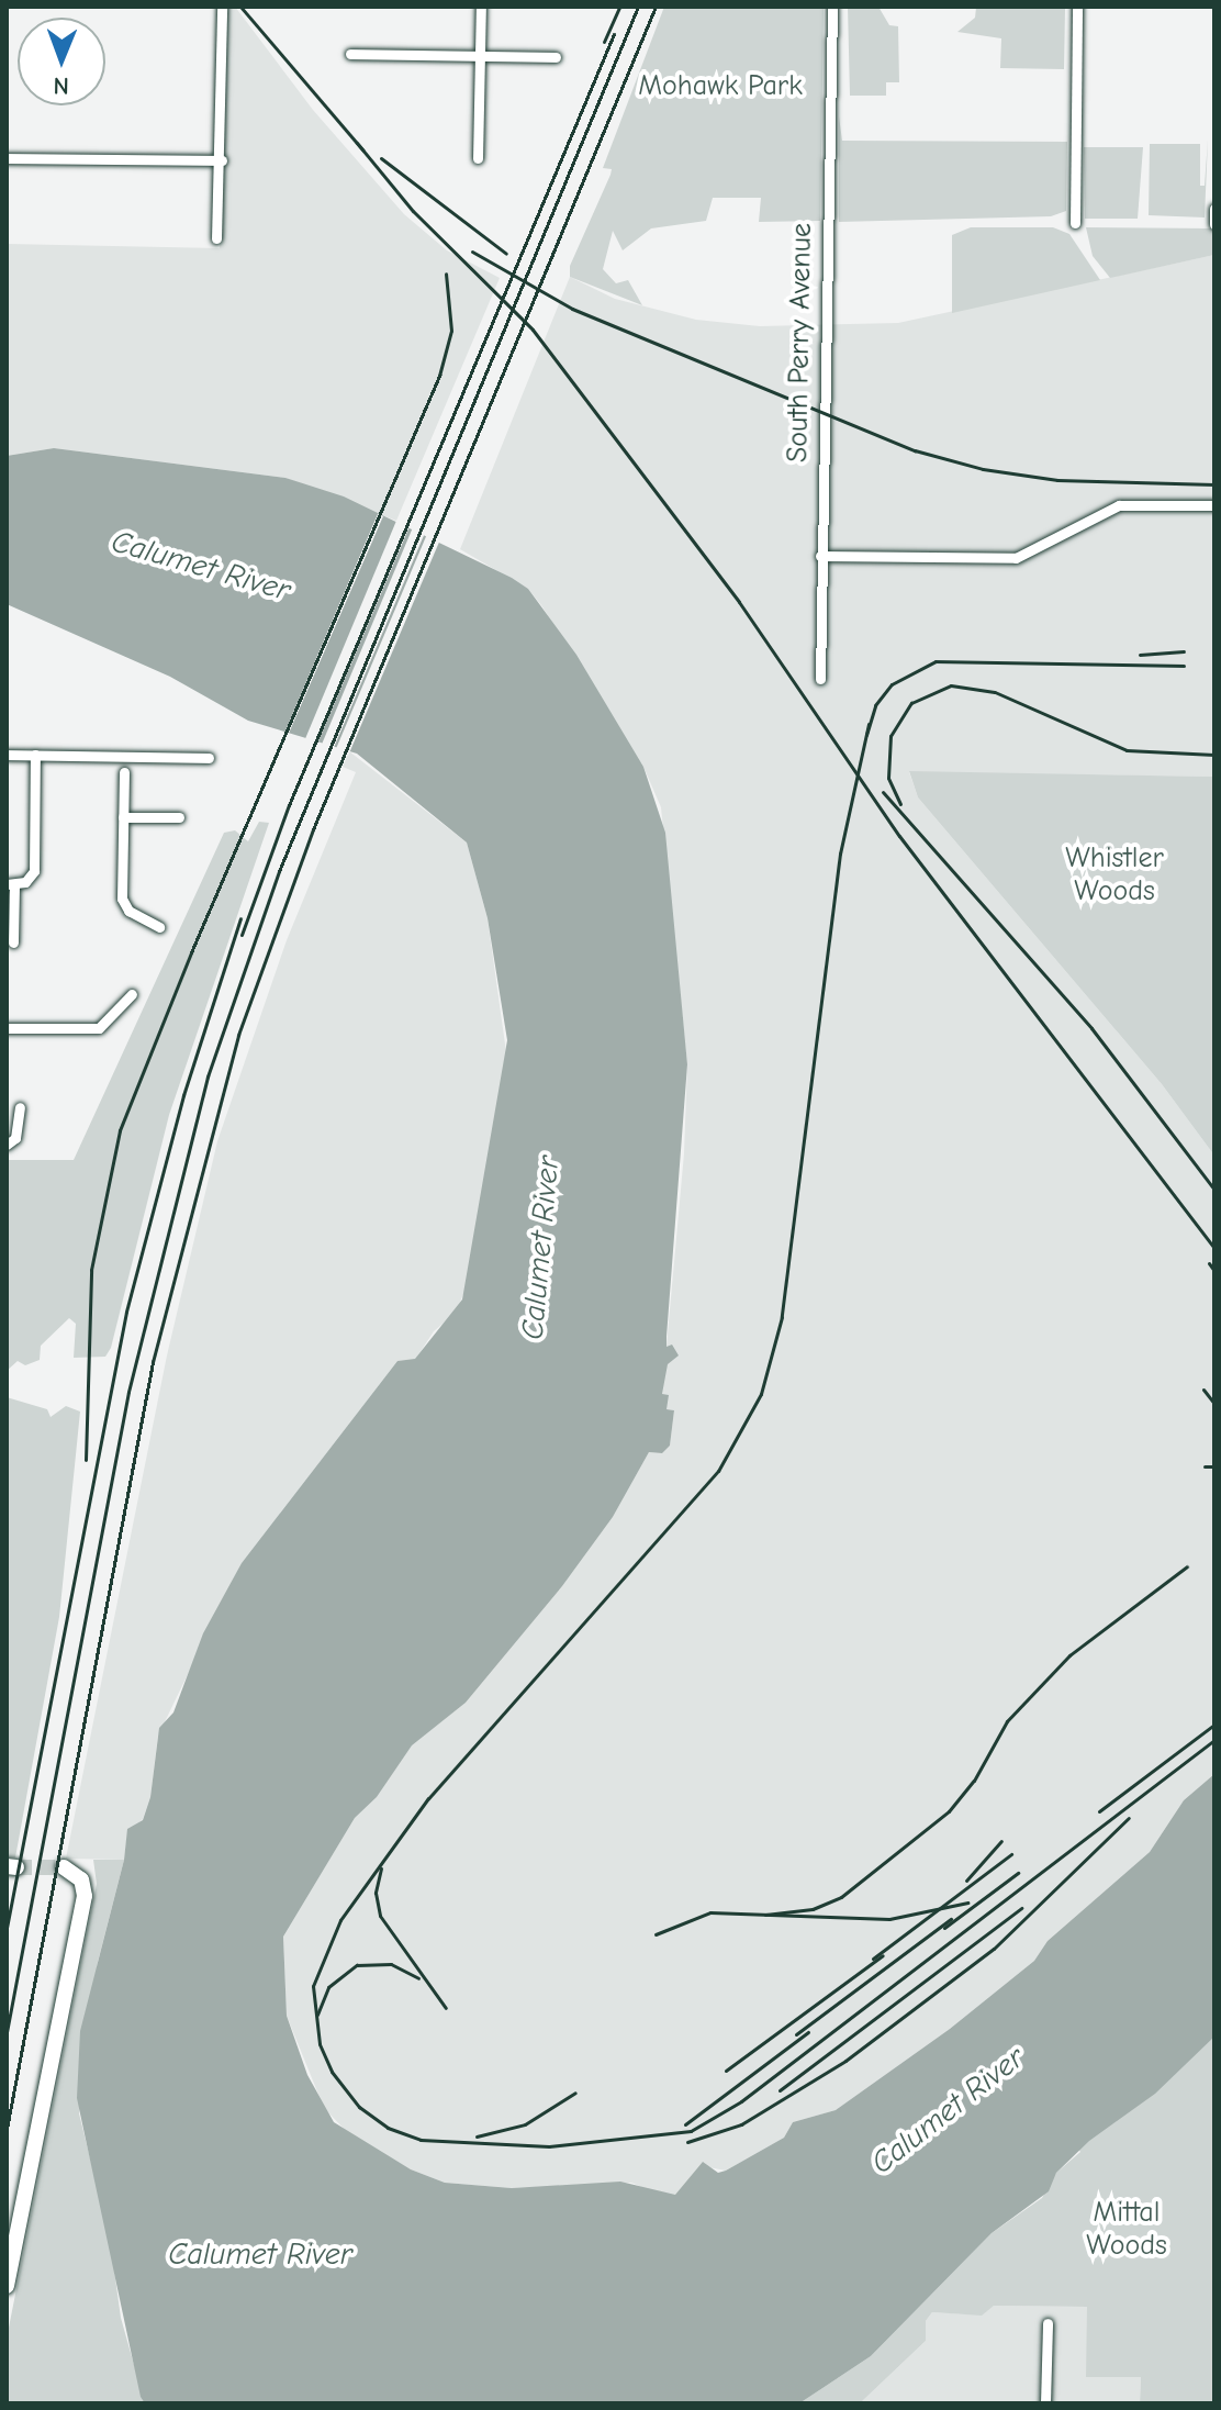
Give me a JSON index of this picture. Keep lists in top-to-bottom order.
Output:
{
  "streets": {
    "street": ["South Perry Avenue"]
  },
  "water": ["Calumet River"],
  "parks": ["Mohawk Park", "Whistler Woods", "Mittal Woods"],
  "north": "bottom"
}
